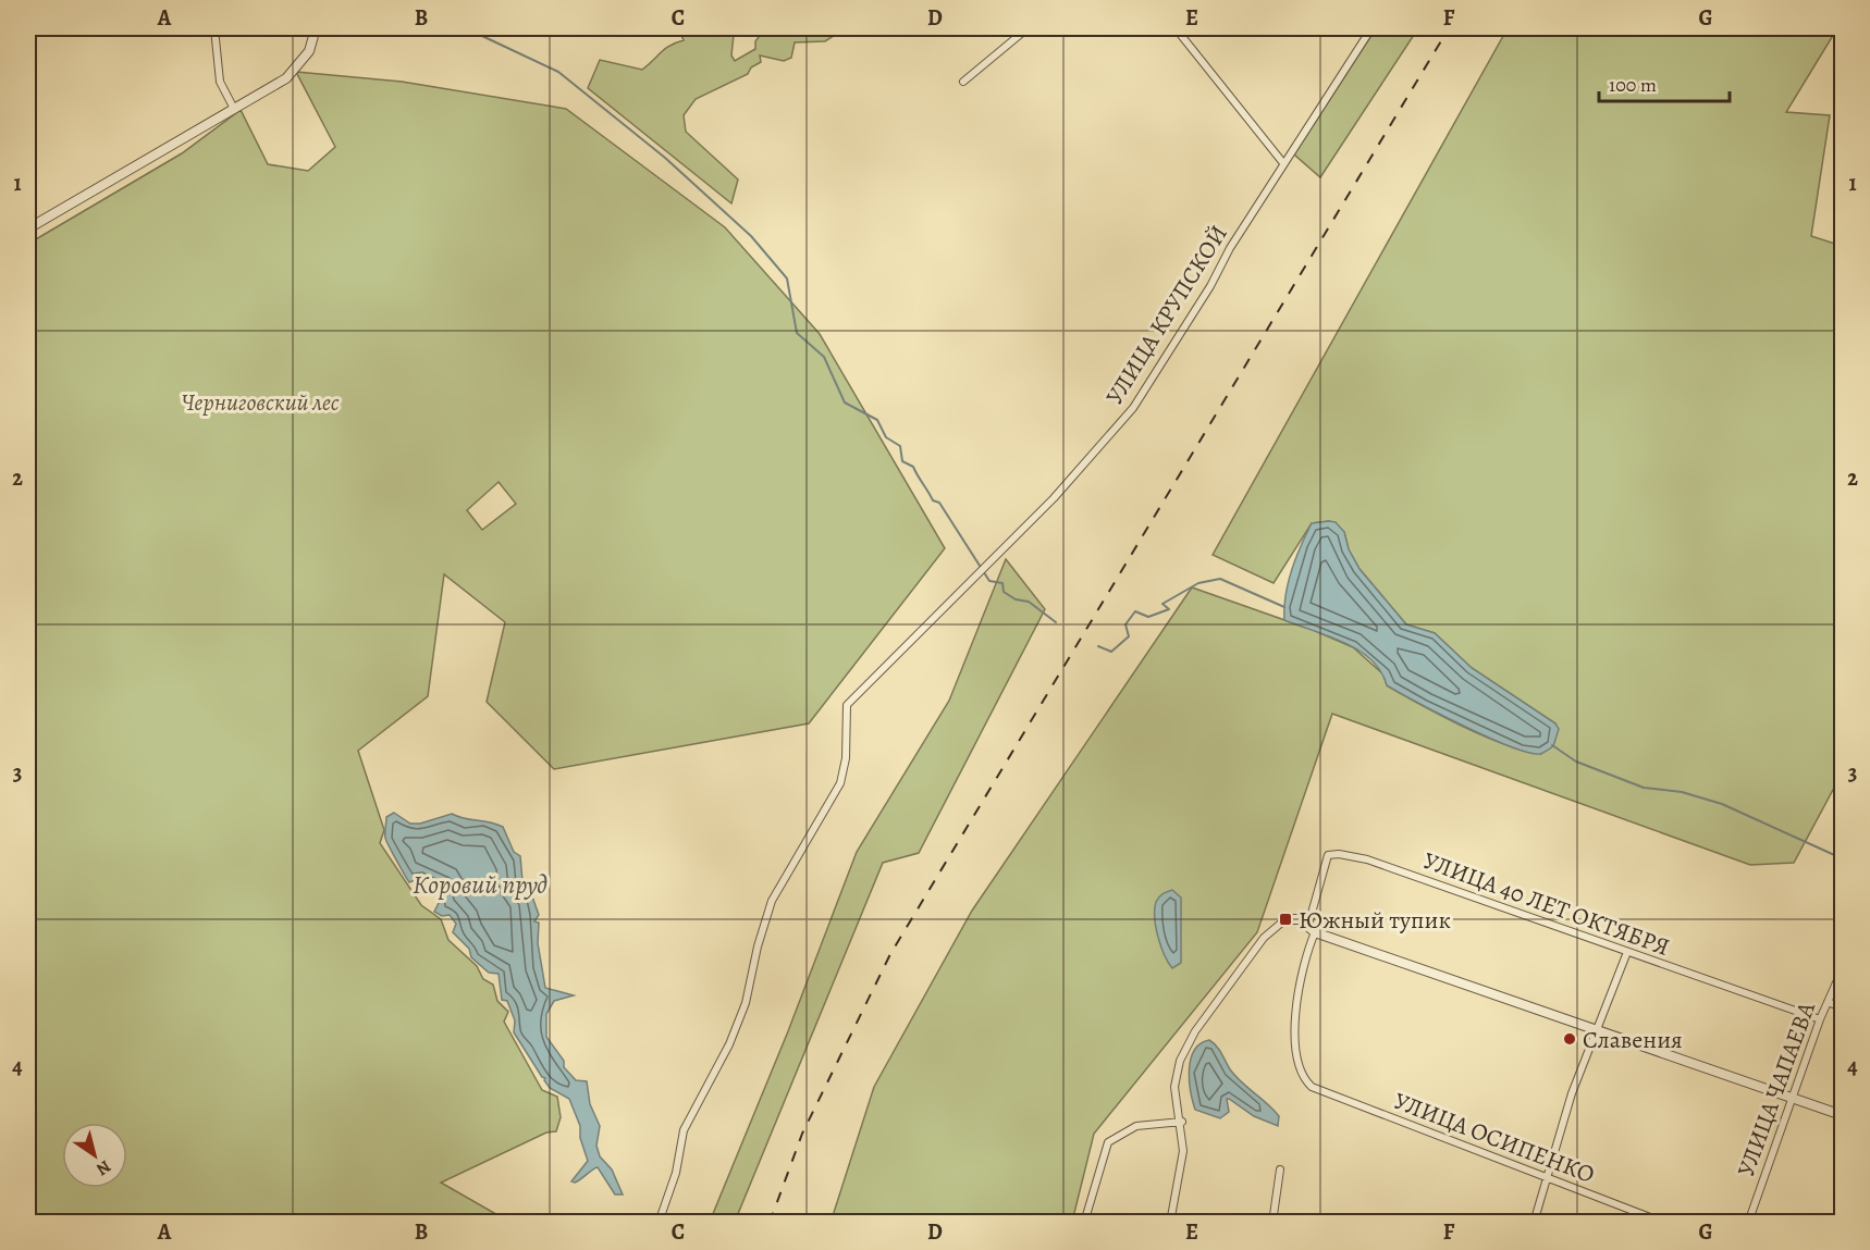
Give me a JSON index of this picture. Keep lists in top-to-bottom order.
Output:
{
  "streets": {
    "street": [
      "УЛИЦА КРУПСКОЙ",
      "УЛИЦА 40 ЛЕТ ОКТЯБРЯ",
      "УЛИЦА ЧАПАЕВА",
      "УЛИЦА ОСИПЕНКО"
    ]
  },
  "crossings": [
    ["УЛИЦА 40 ЛЕТ ОКТЯБРЯ", "УЛИЦА ЧАПАЕВА"],
    ["УЛИЦА 40 ЛЕТ ОКТЯБРЯ", "УЛИЦА ОСИПЕНКО"]
  ],
  "water": ["Коровий пруд"],
  "parks": ["Черниговский лес"],
  "places": {
    "transit": ["Южный тупик"],
    "other": ["Славения"]
  },
  "scale_bar": "100 m",
  "north": "bottom right",
  "grid": {
    "columns": [
      "A",
      "B",
      "C",
      "D",
      "E",
      "F",
      "G"
    ],
    "rows": [
      "1",
      "2",
      "3",
      "4"
    ]
  }
}
